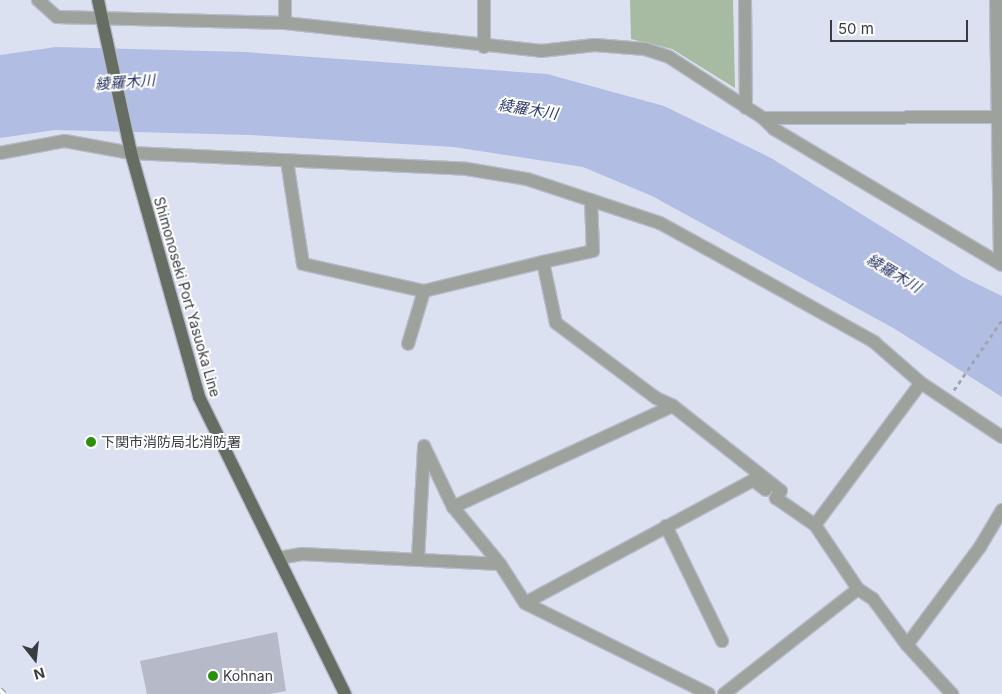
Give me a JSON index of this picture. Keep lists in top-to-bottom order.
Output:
{
  "streets": {
    "main road": ["Shimonoseki Port Yasuoka Line"]
  },
  "water": ["綾羅木川"],
  "places": ["下関市消防局北消防署", "Kohnan"],
  "scale_bar": "50 m",
  "north": "bottom"
}
